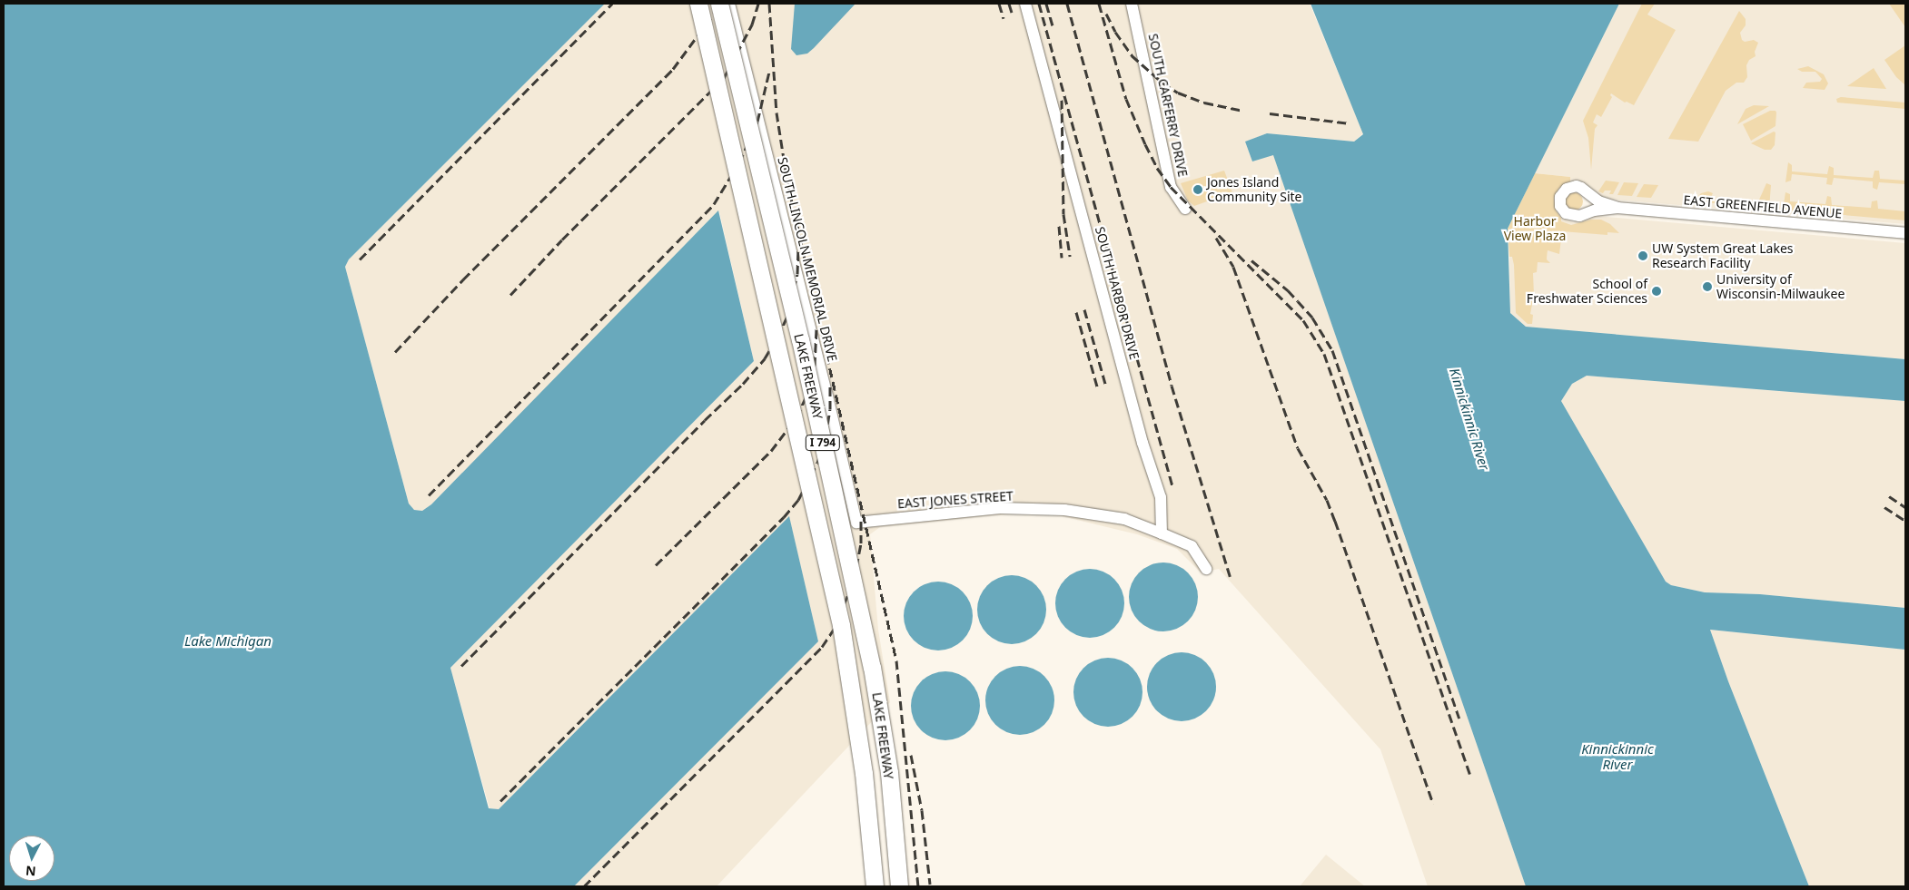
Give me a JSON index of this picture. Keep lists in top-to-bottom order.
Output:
{
  "streets": {
    "highway": ["LAKE FREEWAY", "I 794"],
    "street": [
      "SOUTH CARFERRY DRIVE",
      "EAST GREENFIELD AVENUE",
      "SOUTH LINCOLN MEMORIAL DRIVE",
      "SOUTH HARBOR DRIVE",
      "EAST JONES STREET"
    ]
  },
  "crossings": [
    ["SOUTH LINCOLN MEMORIAL DRIVE", "EAST JONES STREET"],
    ["SOUTH HARBOR DRIVE", "EAST JONES STREET"]
  ],
  "water": ["Kinnickinnic River", "Lake Michigan"],
  "parks": ["Harbor View Plaza"],
  "places": [
    "Jones Island Community Site",
    "UW System Great Lakes Research Facility",
    "University of Wisconsin-Milwaukee",
    "School of Freshwater Sciences"
  ],
  "north": "bottom"
}
